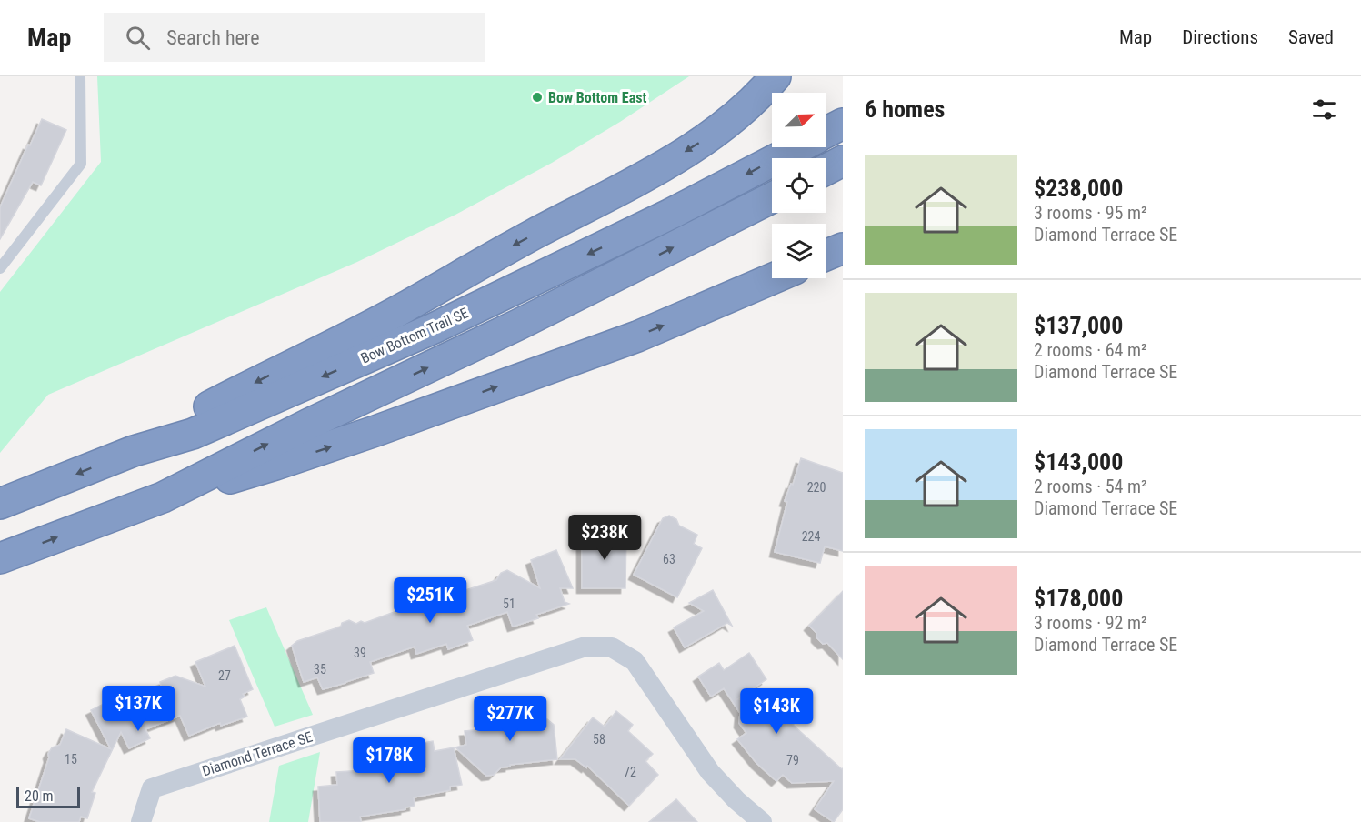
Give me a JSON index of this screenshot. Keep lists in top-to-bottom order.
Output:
{
  "streets": {
    "highway": ["Bow Bottom Trail SE"],
    "street": ["Diamond Terrace SE"]
  },
  "places": ["Bow Bottom East"],
  "house_numbers": [
    "220",
    "224",
    "63",
    "51",
    "39",
    "35",
    "27",
    "58",
    "15",
    "79",
    "72"
  ],
  "scale_bar": "20 m",
  "north": "top right",
  "page": {
    "header": "Map",
    "search": "Search here",
    "nav": ["Map", "Directions", "Saved"],
    "heading": "6 homes",
    "list": [
      {
        "name": "$238,000",
        "note": "3 rooms · 95 m² · Diamond Terrace SE"
      },
      {
        "name": "$137,000",
        "note": "2 rooms · 64 m² · Diamond Terrace SE"
      },
      {
        "name": "$143,000",
        "note": "2 rooms · 54 m² · Diamond Terrace SE"
      },
      {
        "name": "$178,000",
        "note": "3 rooms · 92 m² · Diamond Terrace SE"
      }
    ],
    "price": [
      "$238K",
      "$251K",
      "$137K",
      "$143K",
      "$277K",
      "$178K"
    ],
    "scale": "20 m"
  }
}
